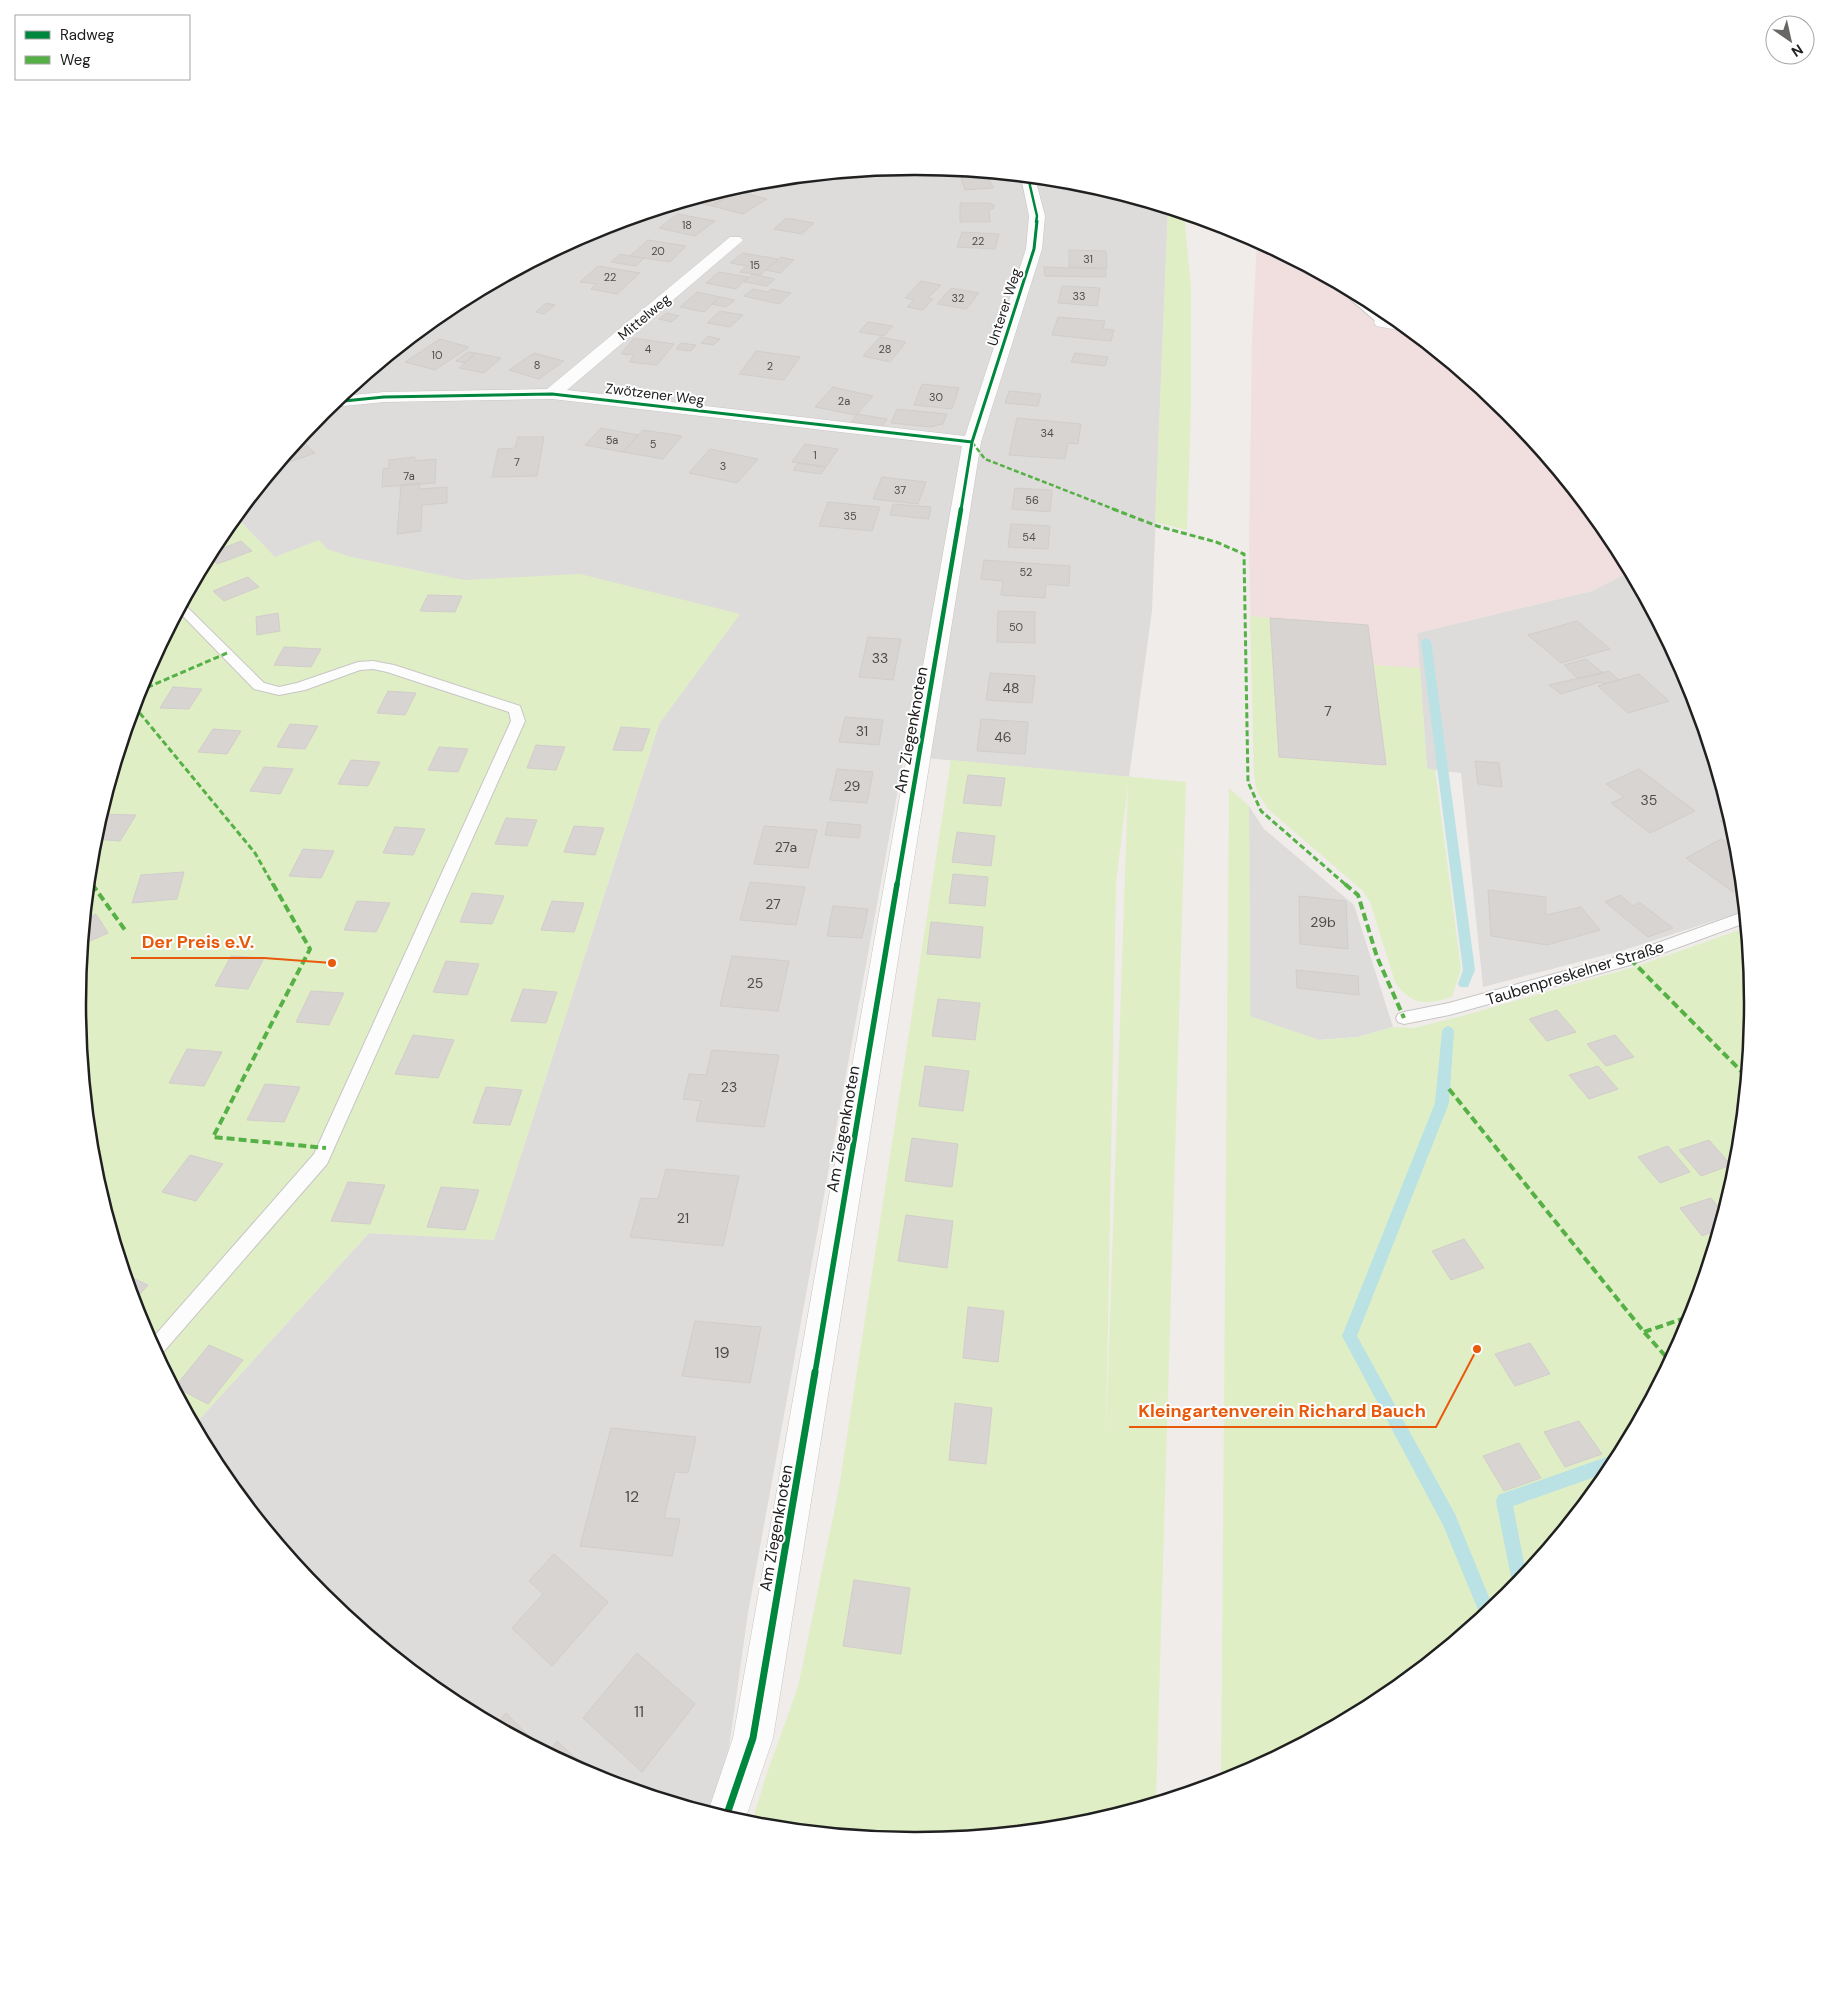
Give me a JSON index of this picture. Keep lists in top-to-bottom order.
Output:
{
  "streets": {
    "street": [
      "Unterer Weg",
      "Mittelweg",
      "Zwötzener Weg",
      "Am Ziegenknoten"
    ],
    "lane": ["Taubenpreskelner Straße"]
  },
  "crossings": [
    ["Unterer Weg", "Zwötzener Weg"],
    ["Unterer Weg", "Am Ziegenknoten"],
    ["Mittelweg", "Zwötzener Weg"],
    ["Zwötzener Weg", "Am Ziegenknoten"]
  ],
  "places": ["Der Preis e.V.", "Kleingartenverein Richard Bauch"],
  "house_numbers": [
    "18",
    "22",
    "20",
    "31",
    "15",
    "22",
    "33",
    "32",
    "4",
    "28",
    "10",
    "8",
    "2",
    "30",
    "2a",
    "34",
    "5a",
    "5",
    "1",
    "7",
    "3",
    "7a",
    "37",
    "56",
    "35",
    "54",
    "52",
    "50",
    "33",
    "48",
    "7",
    "31",
    "46",
    "29",
    "35",
    "27a",
    "27",
    "29b",
    "25",
    "23",
    "21",
    "19",
    "12",
    "11"
  ],
  "legend": ["Radweg", "Weg"],
  "north": "bottom right"
}
